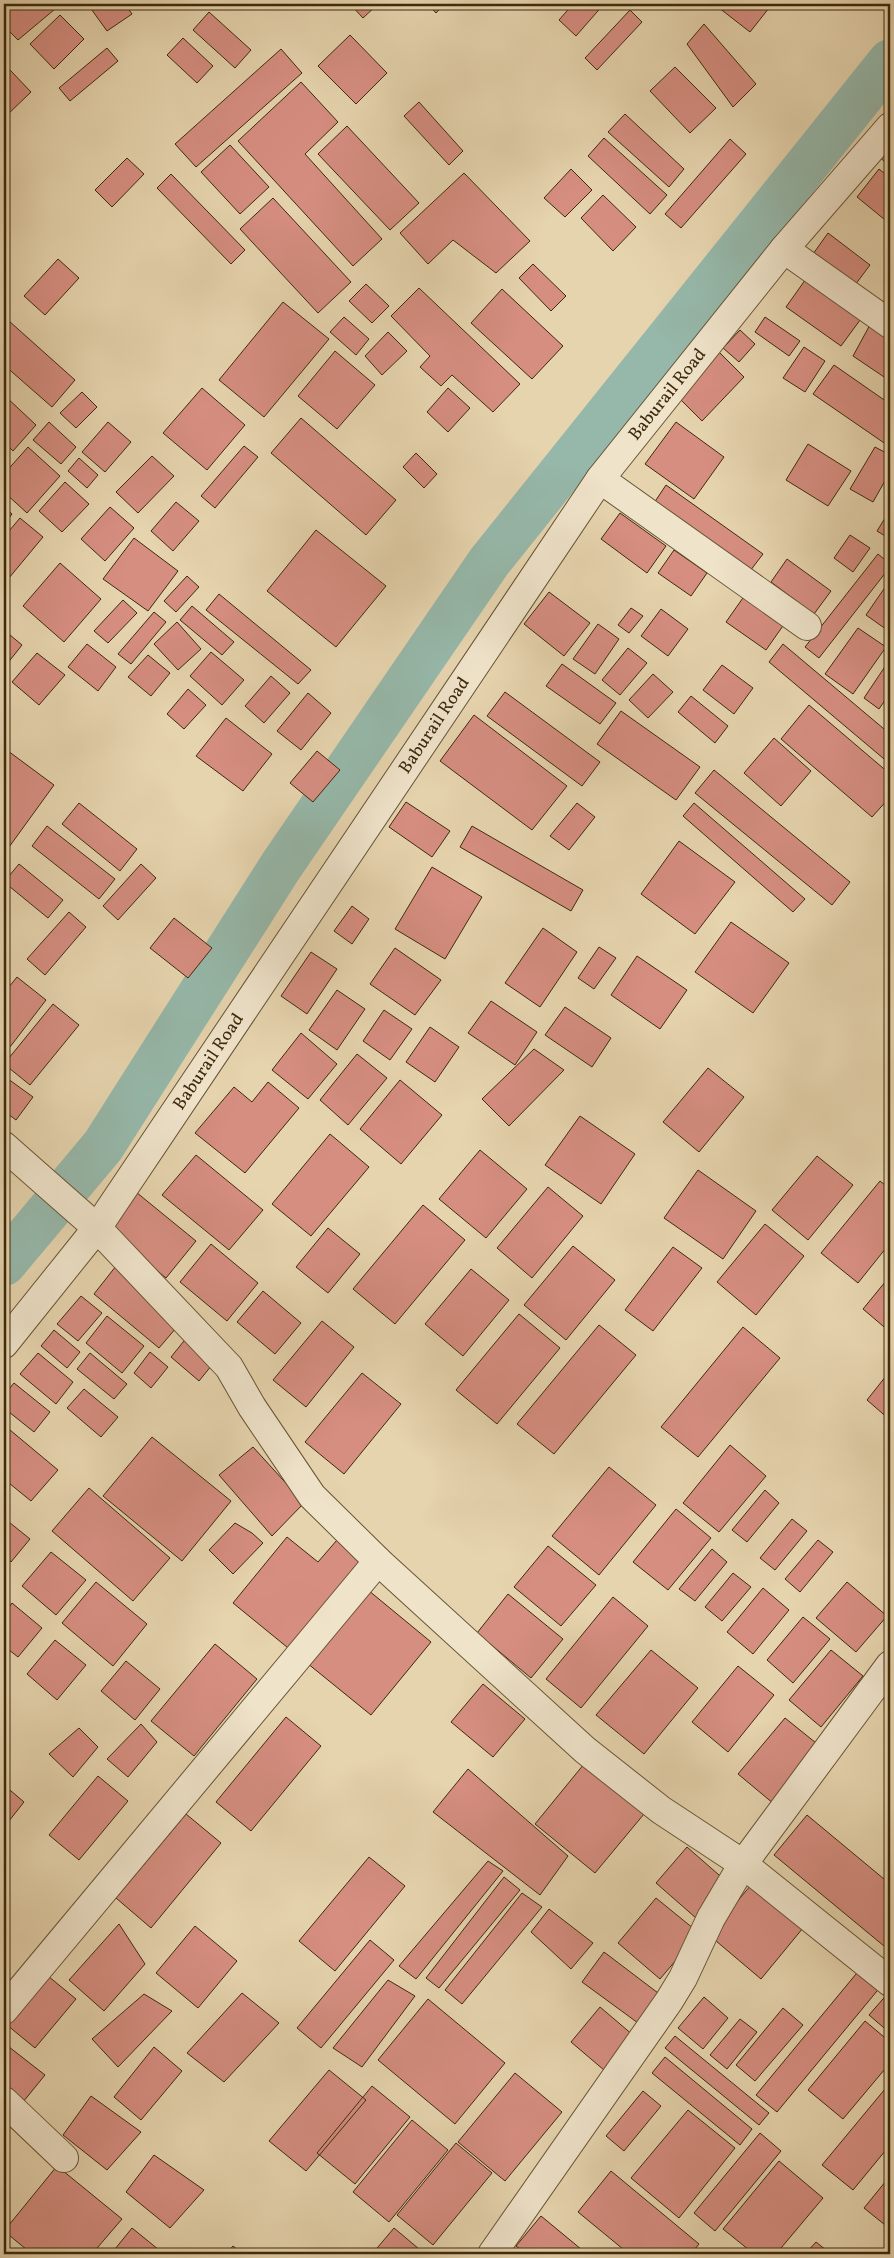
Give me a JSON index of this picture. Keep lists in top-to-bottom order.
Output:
{
  "streets": {
    "street": ["Baburail Road"]
  }
}
